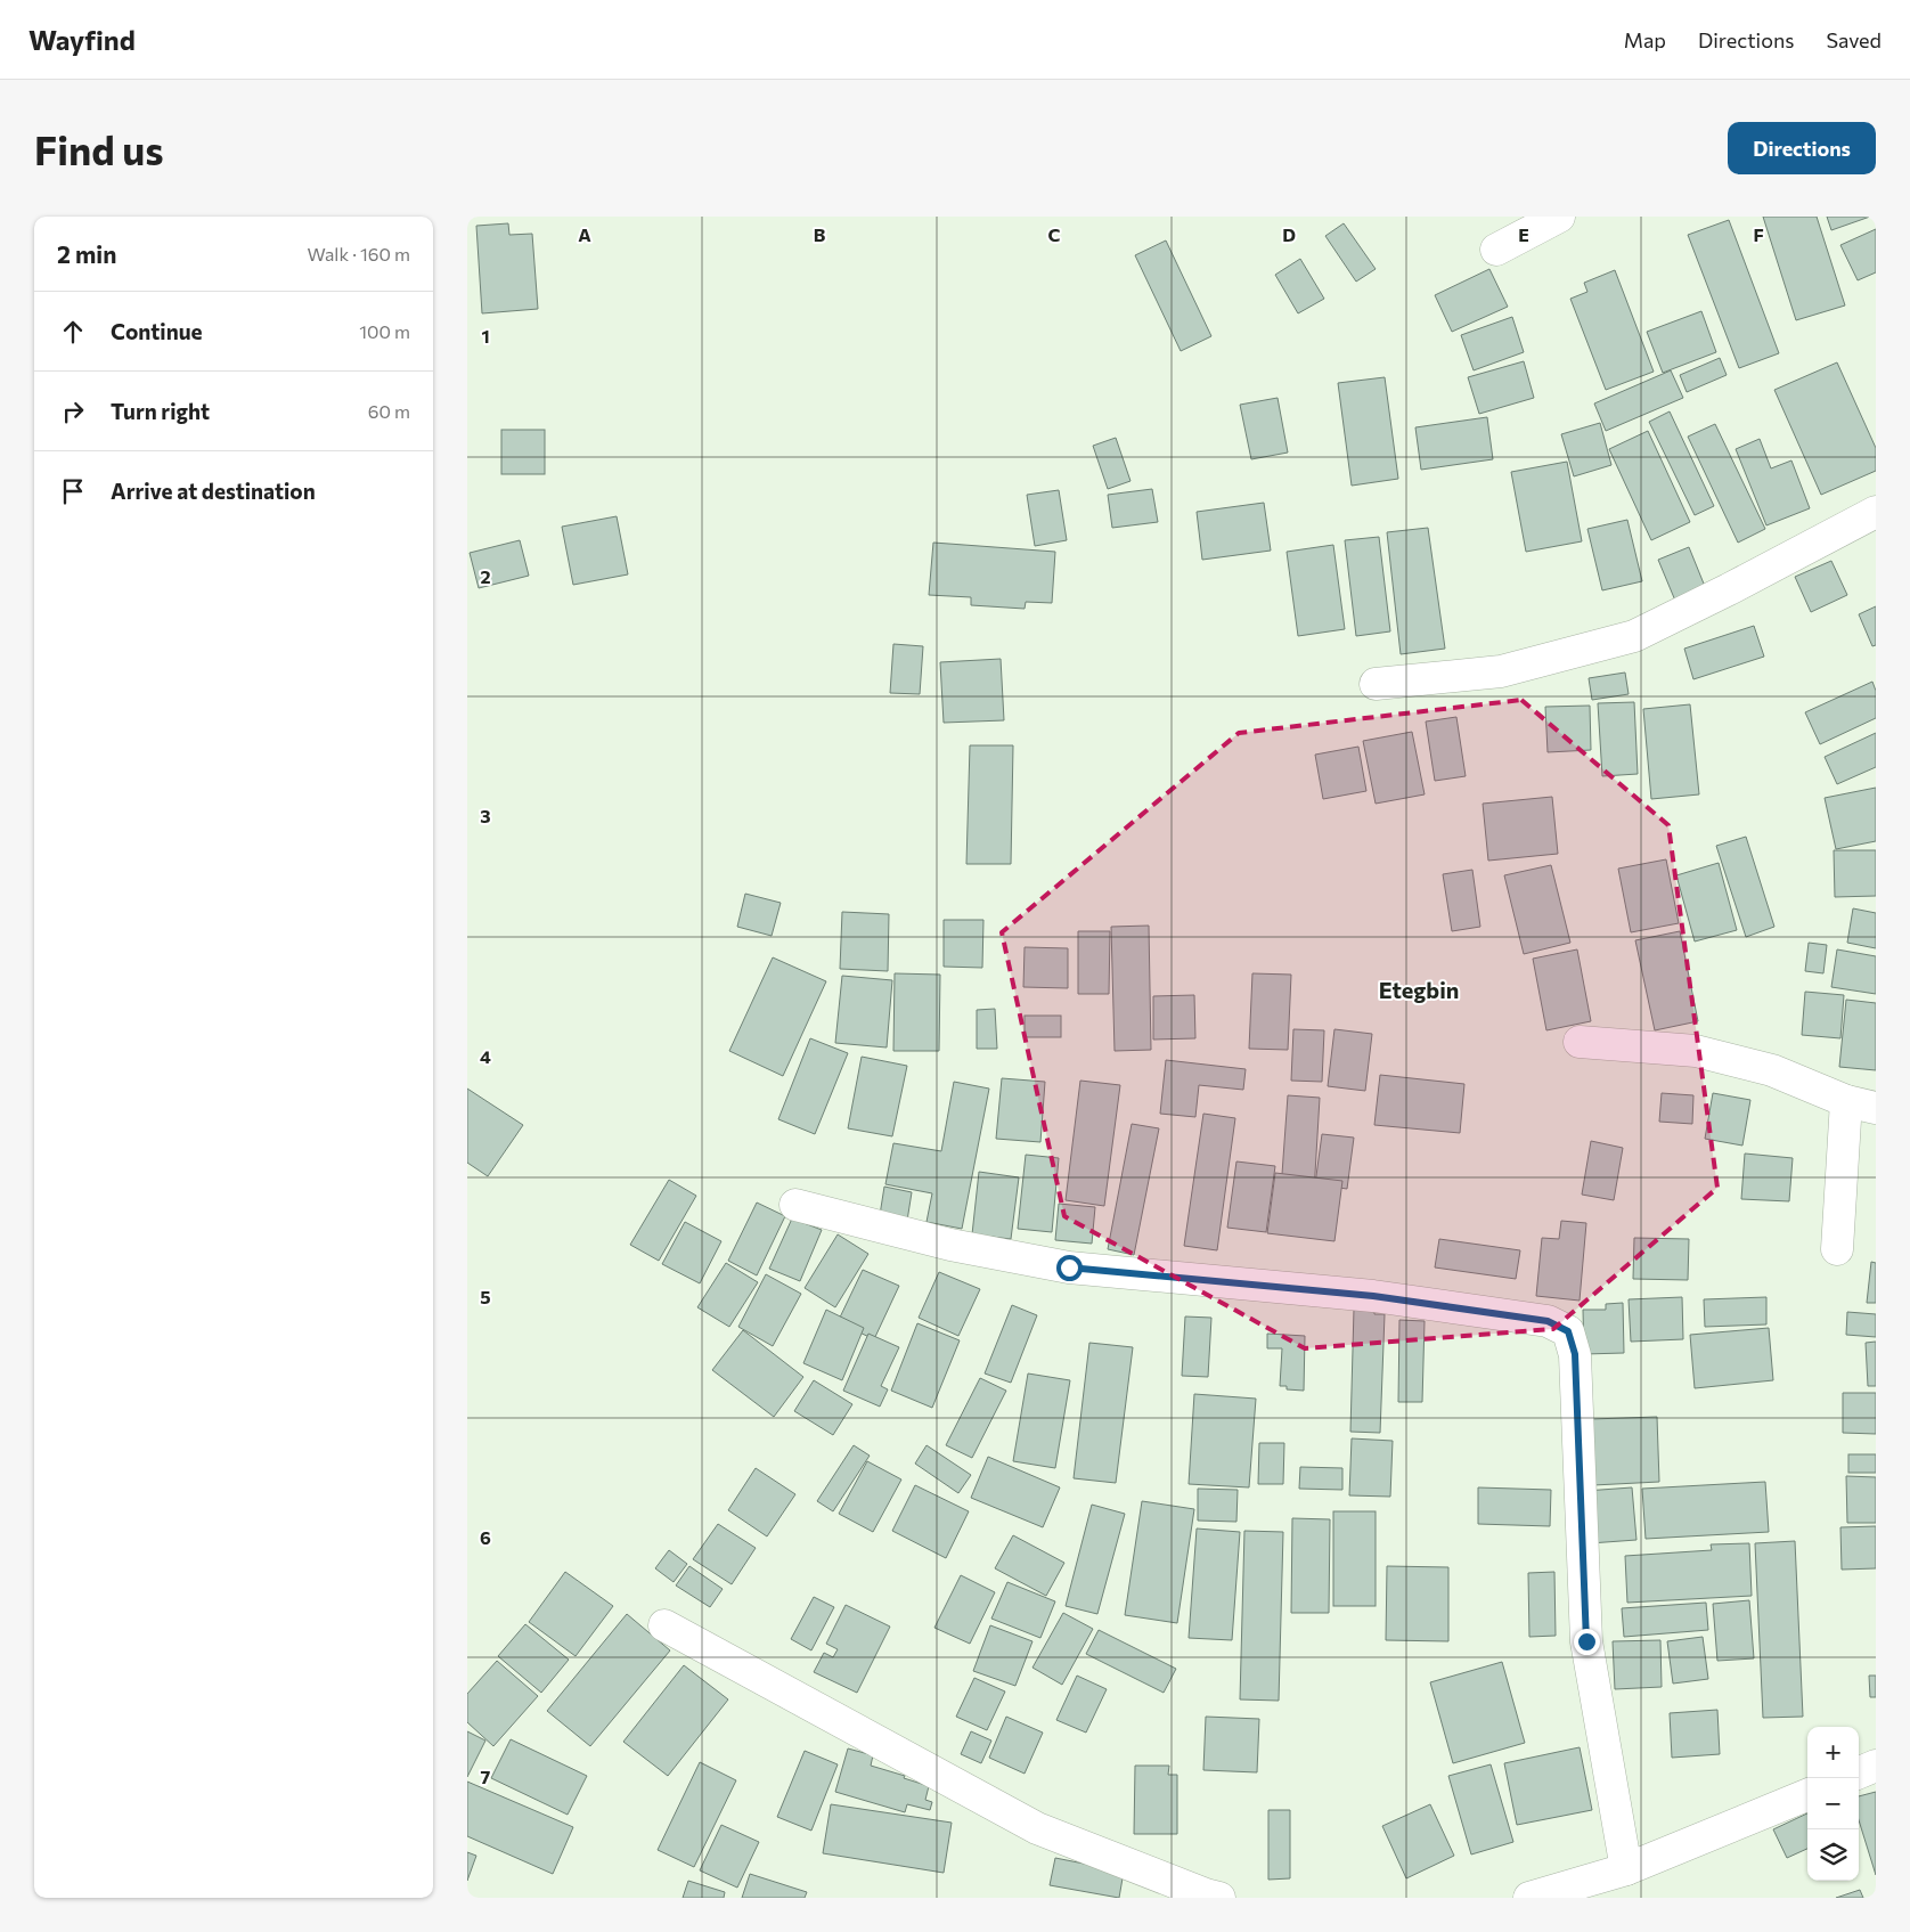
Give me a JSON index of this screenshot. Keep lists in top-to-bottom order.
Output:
{
  "districts": ["Etegbin"],
  "page": {
    "header": "Wayfind",
    "nav": ["Map", "Directions", "Saved"],
    "buttons": "Directions",
    "title": "Find us",
    "heading": ["2 min", "Walk · 160 m"],
    "list": [
      ["Continue", "100 m"],
      ["Turn right", "60 m"],
      "Arrive at destination"
    ],
    "map_buttons": ["+", "−"]
  },
  "grid": {
    "columns": [
      "A",
      "B",
      "C",
      "D",
      "E",
      "F"
    ],
    "rows": [
      "1",
      "2",
      "3",
      "4",
      "5",
      "6",
      "7"
    ]
  }
}
